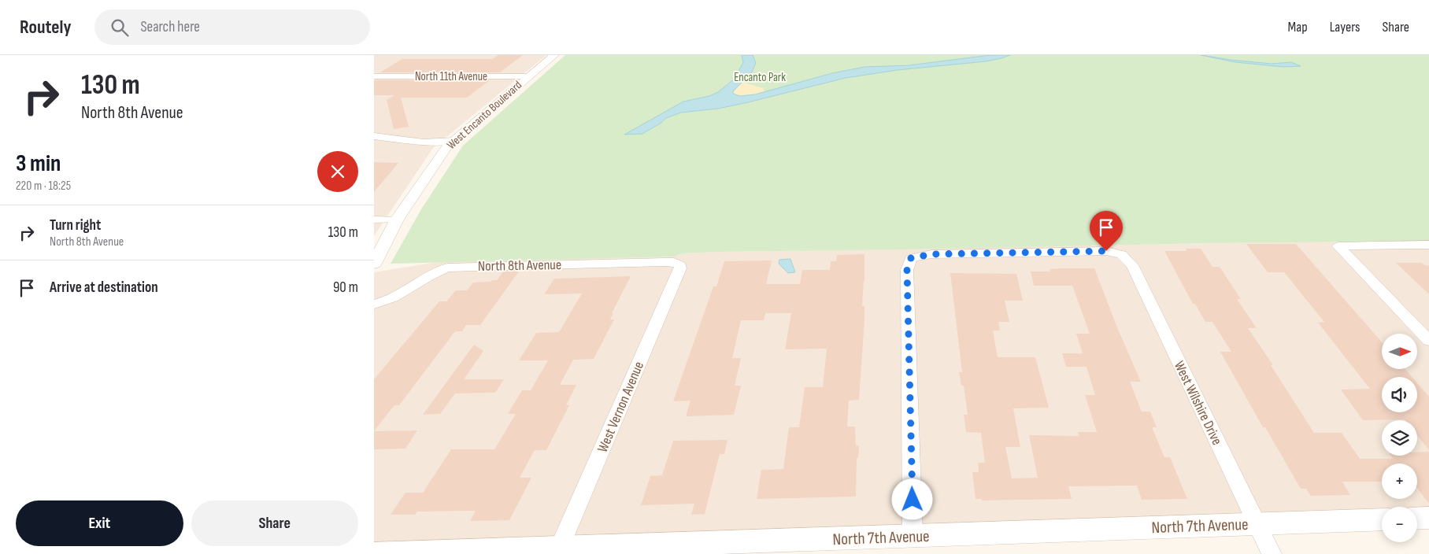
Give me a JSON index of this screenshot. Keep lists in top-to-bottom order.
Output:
{
  "streets": {
    "main road": ["North 7th Avenue"],
    "street": [
      "North 11th Avenue",
      "West Encanto Boulevard",
      "North 8th Avenue",
      "West Wilshire Drive",
      "West Vernon Avenue"
    ]
  },
  "crossings": [
    ["North 11th Avenue", "West Encanto Boulevard"],
    ["North 8th Avenue", "West Vernon Avenue"],
    ["West Wilshire Drive", "North 7th Avenue"],
    ["West Vernon Avenue", "North 7th Avenue"]
  ],
  "parks": ["Encanto Park"],
  "north": "right",
  "page": {
    "header": "Routely",
    "search": "Search here",
    "nav": ["Map", "Layers", "Share"],
    "turn": ["130 m", "North 8th Avenue"],
    "heading": ["3 min", "220 m · 18:25"],
    "list": [
      {
        "name": "Turn right",
        "note": "North 8th Avenue",
        "value": "130 m"
      },
      {
        "name": "Arrive at destination",
        "value": "90 m"
      }
    ],
    "map_buttons": ["+", "−"],
    "buttons": ["Exit", "Share"]
  }
}
